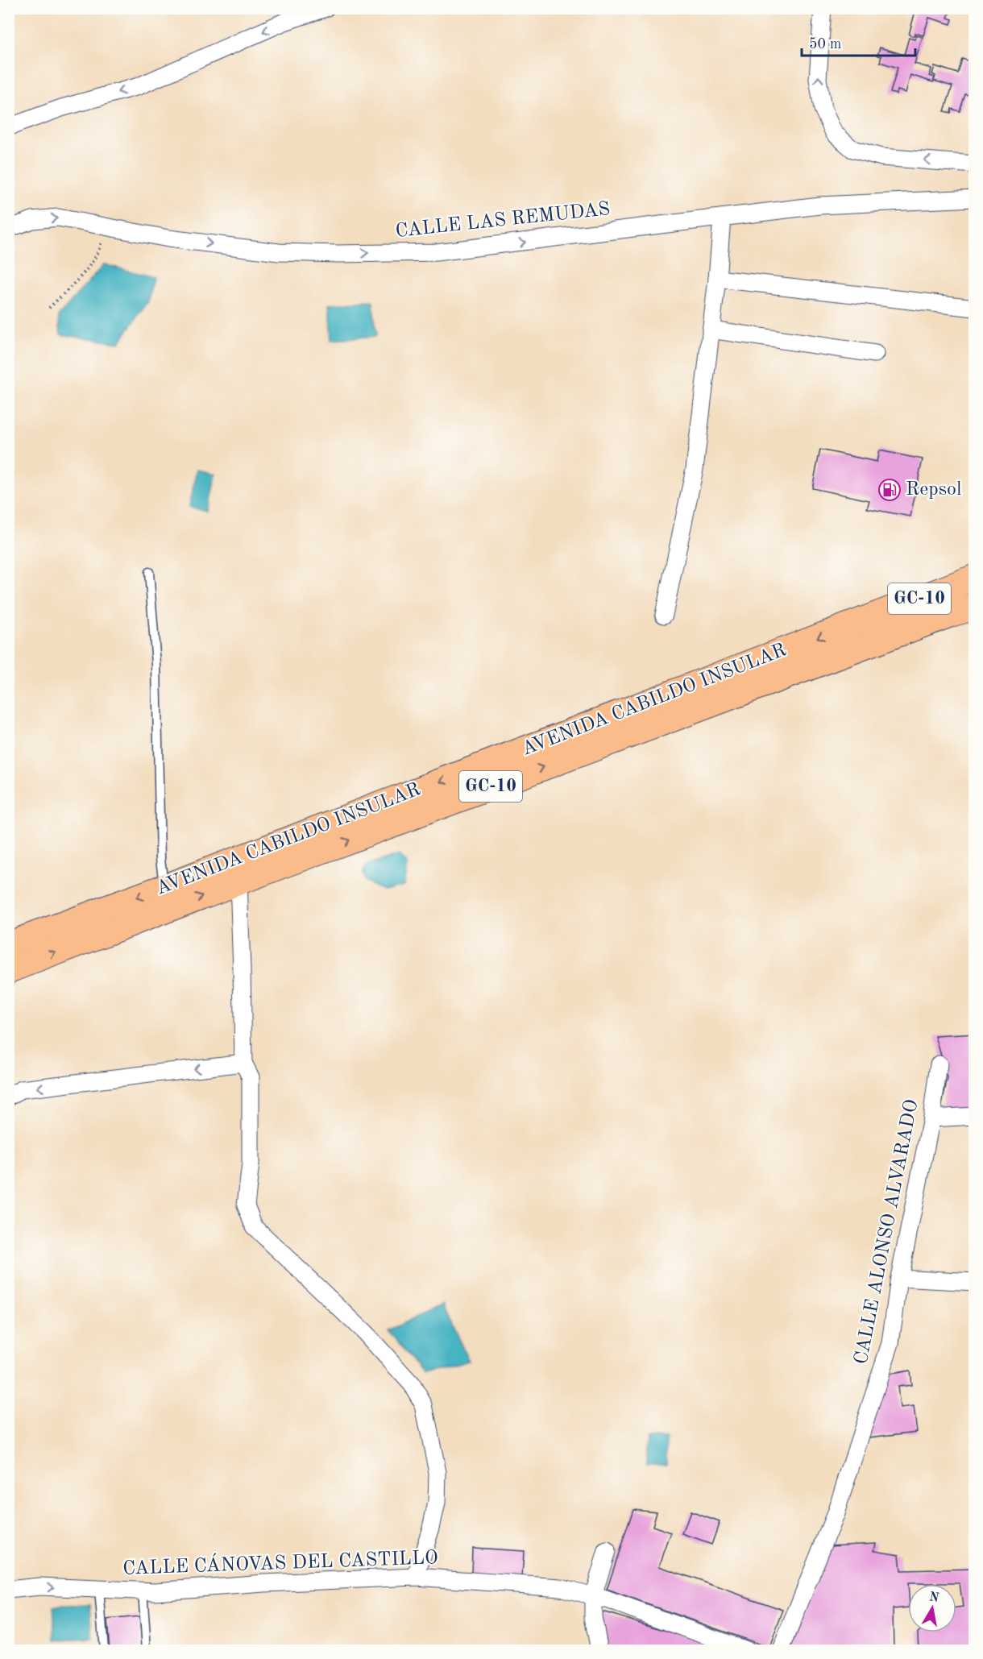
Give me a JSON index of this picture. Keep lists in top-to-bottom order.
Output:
{
  "streets": {
    "main road": ["GC-10", "AVENIDA CABILDO INSULAR"],
    "street": ["CALLE LAS REMUDAS", "CALLE ALONSO ALVARADO", "CALLE CÁNOVAS DEL CASTILLO"]
  },
  "one_way": ["CALLE LAS REMUDAS"],
  "places": {
    "fuel station": ["Repsol"]
  },
  "scale_bar": "50 m",
  "north": "top"
}
